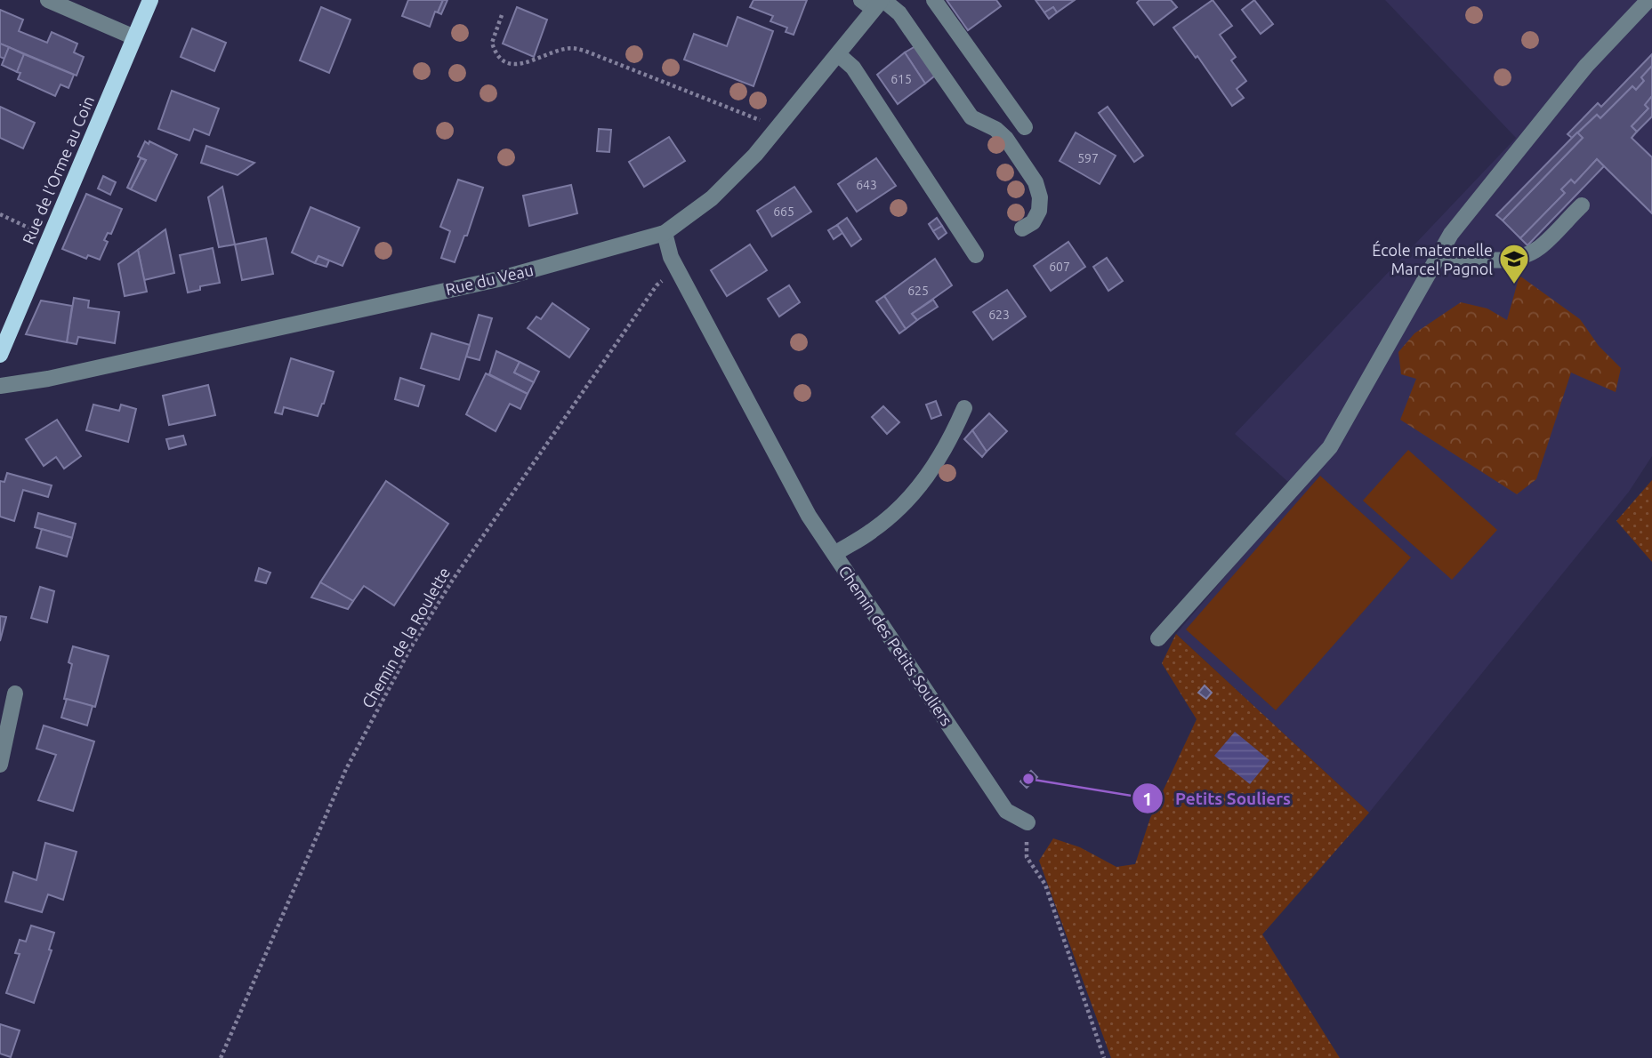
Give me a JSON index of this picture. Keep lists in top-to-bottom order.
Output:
{
  "streets": {
    "main road": ["Rue de l'Orme au Coin"],
    "street": ["Rue du Veau", "Chemin des Petits Souliers"],
    "path": ["Chemin de la Roulette"]
  },
  "crossings": [
    ["Rue du Veau", "Chemin des Petits Souliers"],
    ["Chemin de la Roulette", "Chemin des Petits Souliers"]
  ],
  "places": {
    "school or university": ["École maternelle Marcel Pagnol"],
    "other": ["Petits Souliers"]
  },
  "house_numbers": [
    "615",
    "597",
    "643",
    "665",
    "607",
    "625",
    "623"
  ]
}
